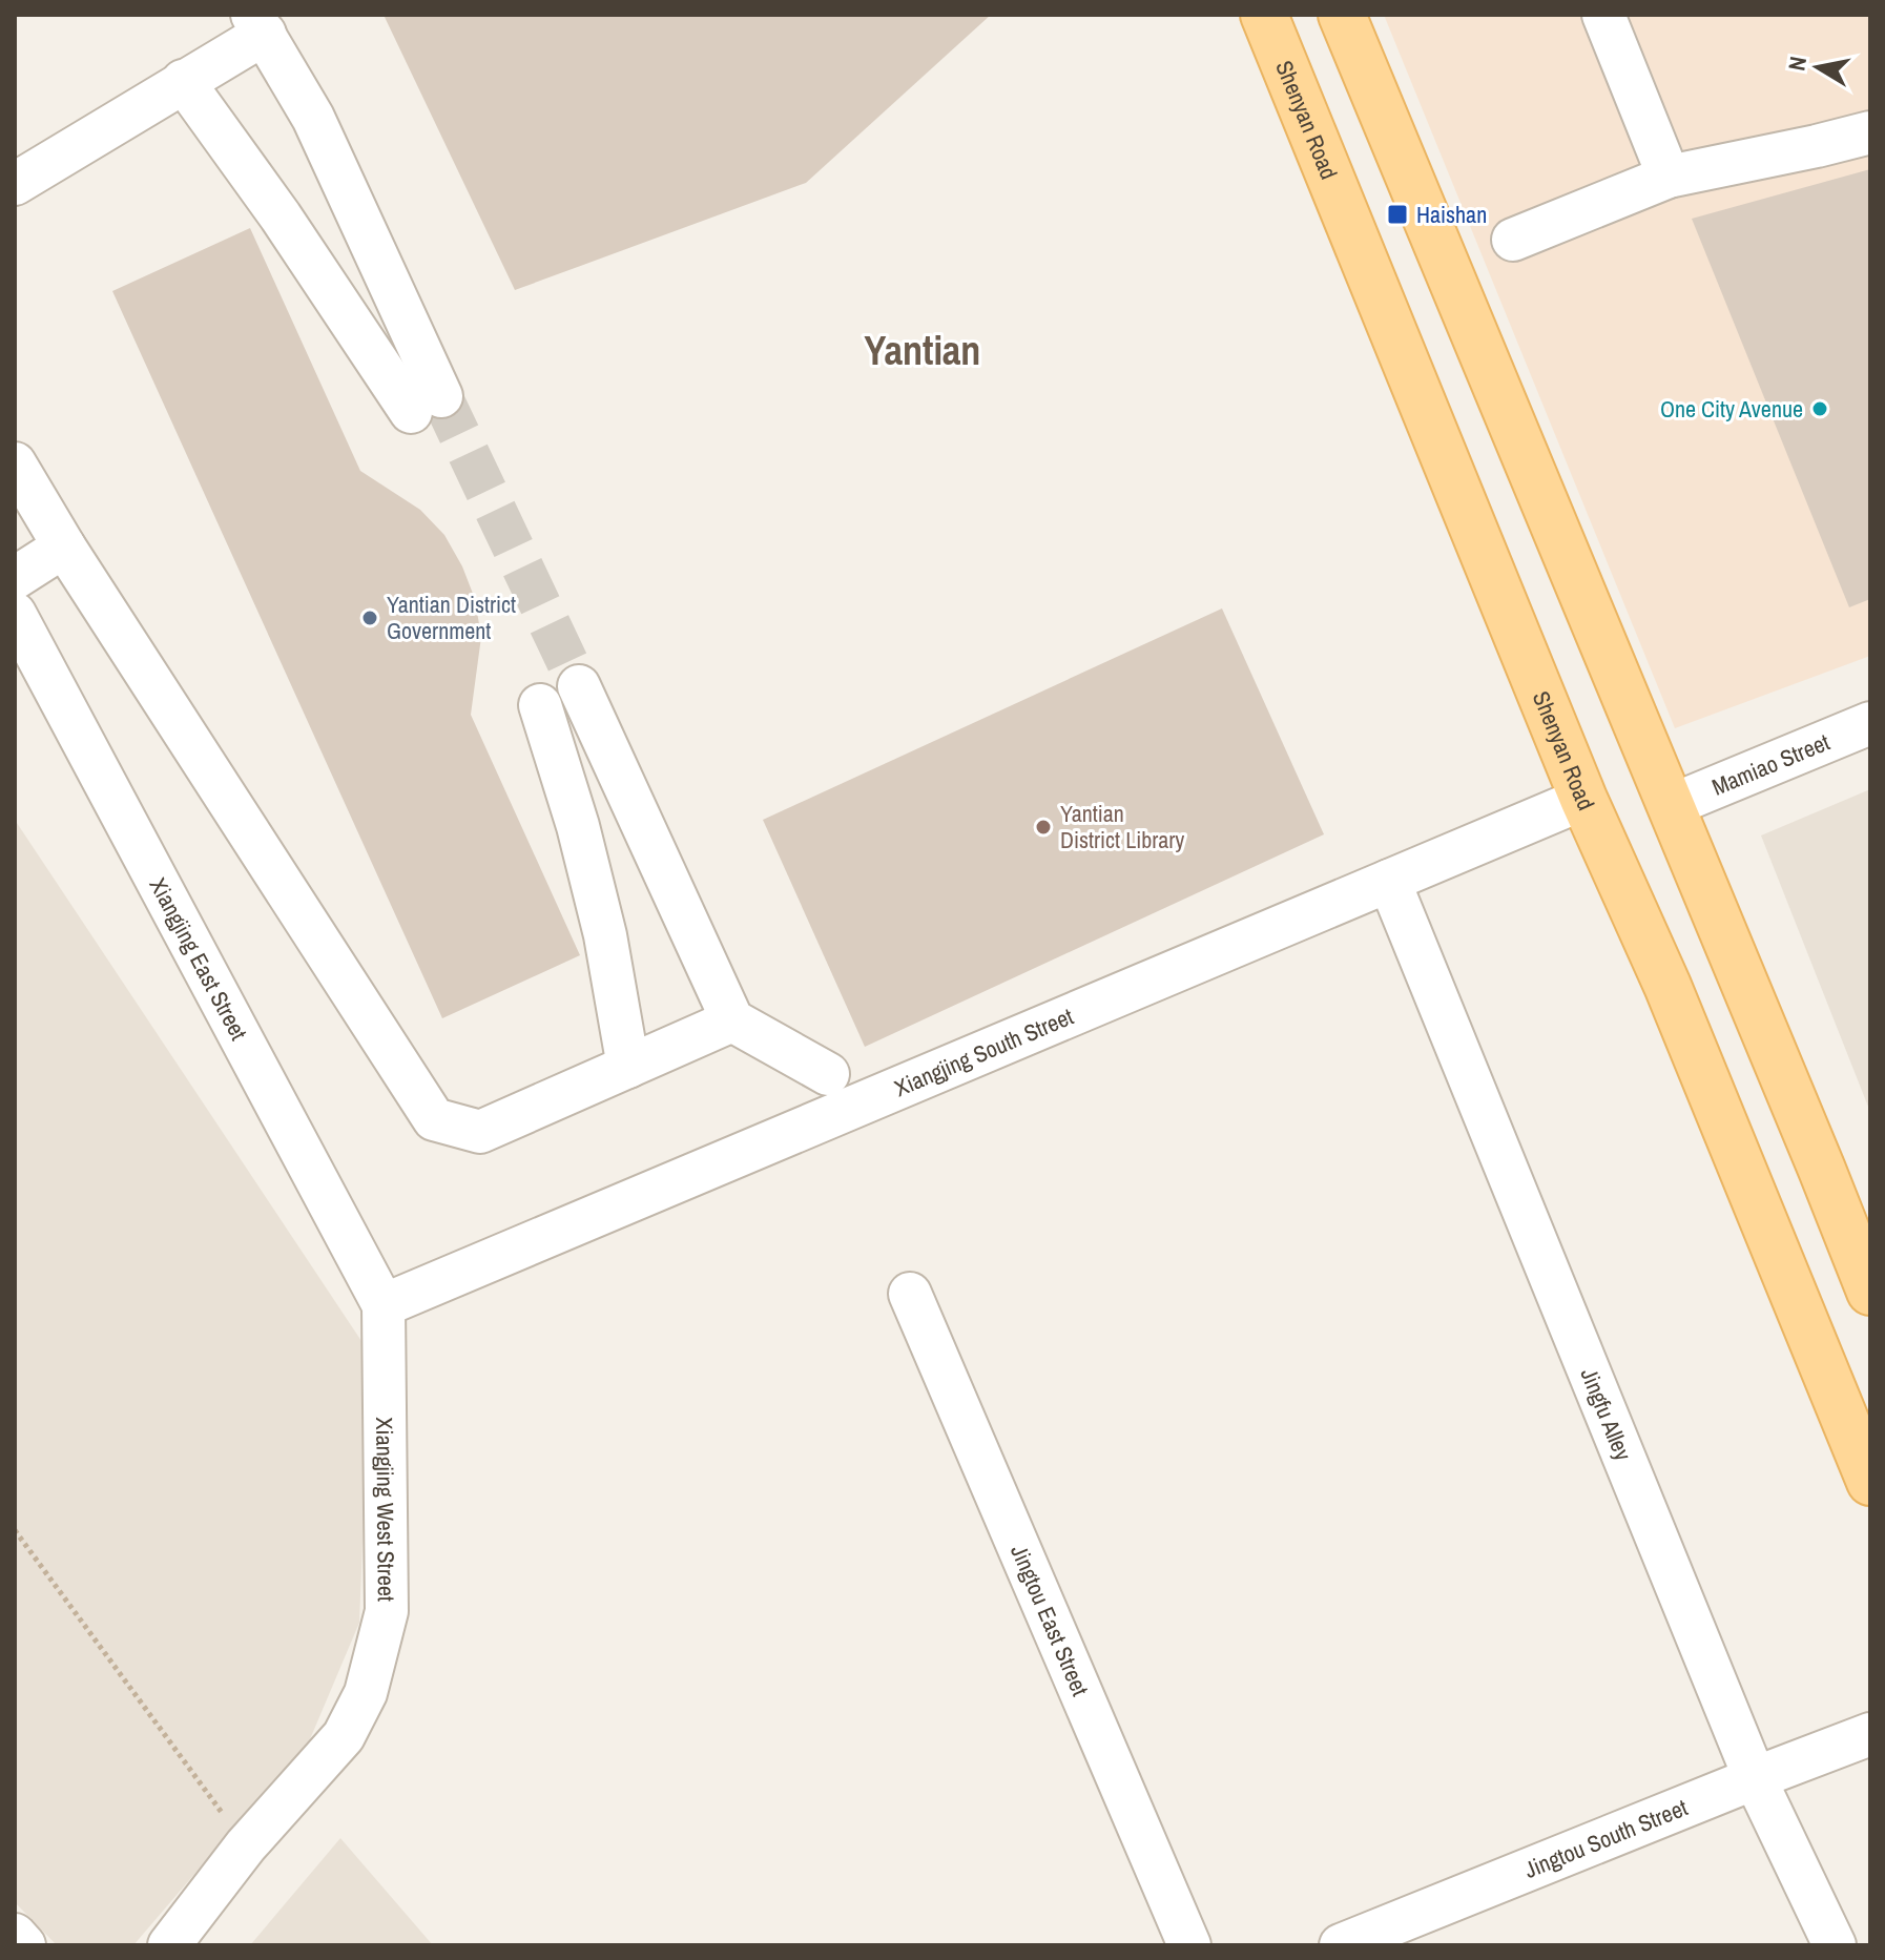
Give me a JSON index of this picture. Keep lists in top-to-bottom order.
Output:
{
  "streets": {
    "main road": ["Shenyan Road"],
    "street": [
      "Mamiao Street",
      "Xiangjing East Street",
      "Xiangjing South Street",
      "Jingfu Alley",
      "Xiangjing West Street",
      "Jingtou East Street",
      "Jingtou South Street"
    ]
  },
  "crossings": [
    ["Shenyan Road", "Xiangjing South Street"],
    ["Xiangjing East Street", "Xiangjing South Street"],
    ["Xiangjing East Street", "Xiangjing West Street"],
    ["Xiangjing South Street", "Jingfu Alley"],
    ["Xiangjing South Street", "Xiangjing West Street"],
    ["Jingfu Alley", "Jingtou South Street"]
  ],
  "districts": ["Yantian"],
  "places": {
    "transit": ["Haishan"],
    "other": ["One City Avenue", "Yantian District Government", "Yantian District Library"]
  },
  "north": "left"
}
